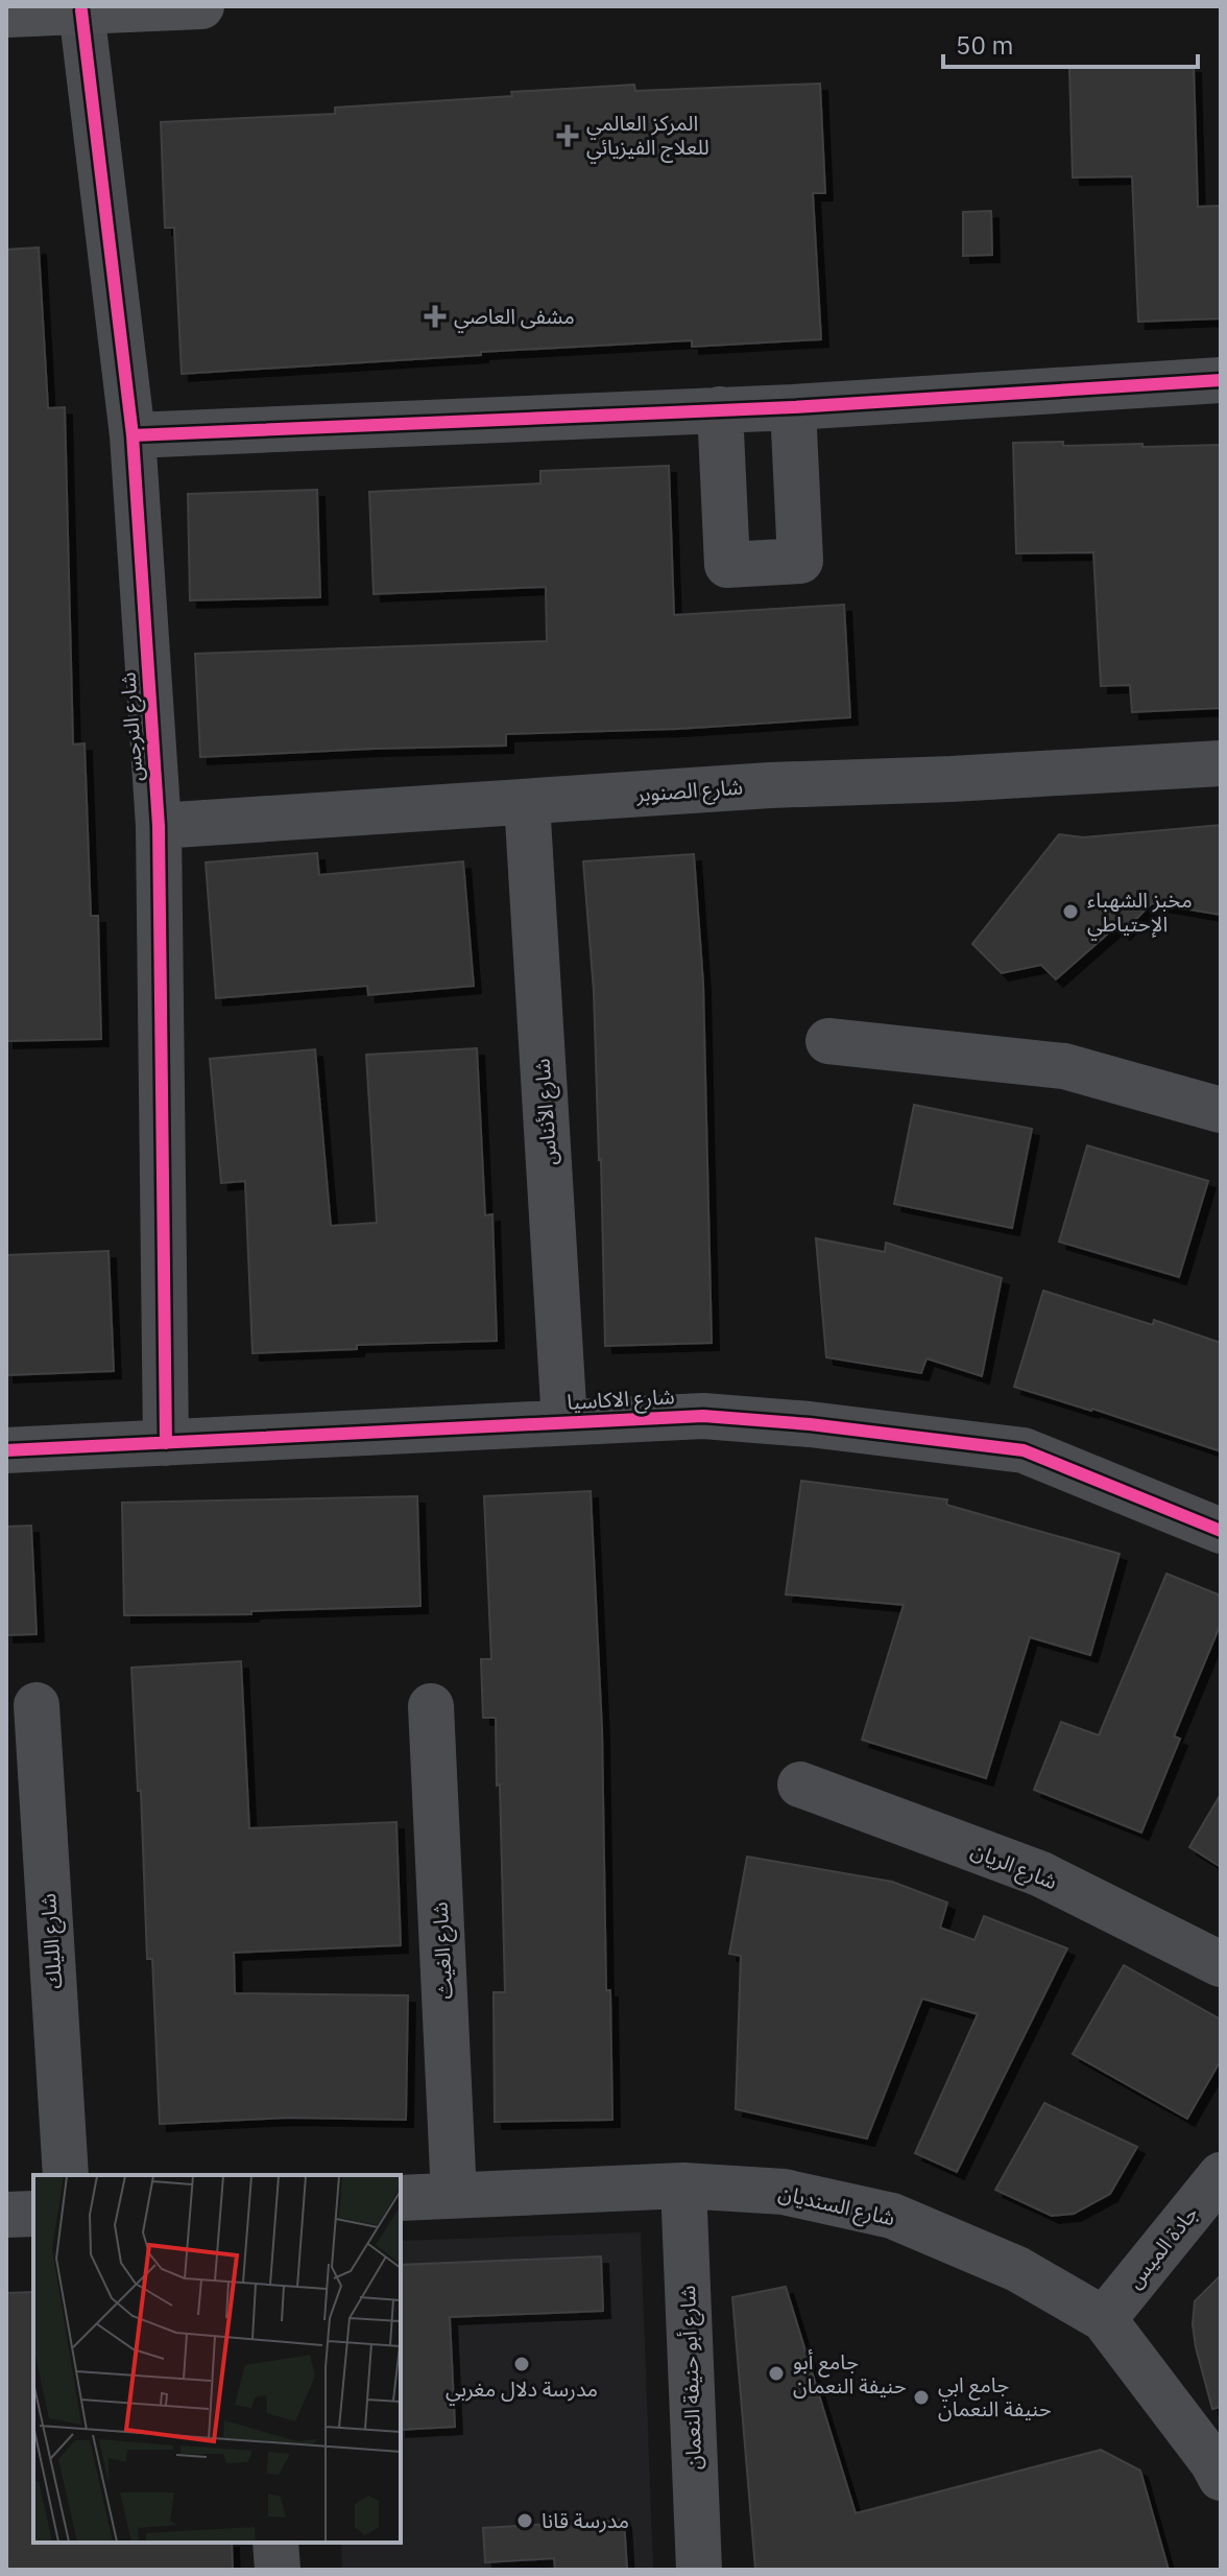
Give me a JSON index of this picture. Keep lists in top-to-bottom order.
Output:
{
  "streets": {
    "street": [
      "شارع النرجس",
      "شارع الصنوبر",
      "شارع الأنناس",
      "شارع الاكاسيا",
      "شارع الريان",
      "شارع الليلك",
      "شارع الغيث",
      "شارع السنديان",
      "جادة الميس",
      "شارع أبو حنيفة النعمان"
    ]
  },
  "crossings": [
    ["شارع النرجس", "شارع الصنوبر"],
    ["شارع النرجس", "شارع الاكاسيا"],
    ["شارع الصنوبر", "شارع الأنناس"],
    ["شارع الأنناس", "شارع الاكاسيا"],
    ["شارع الغيث", "شارع السنديان"],
    ["شارع السنديان", "جادة الميس"],
    ["شارع السنديان", "شارع أبو حنيفة النعمان"]
  ],
  "places": {
    "health": ["المركز العالمي للعلاج الفيزيائي", "مشفى العاصي"],
    "other": [
      "مخبز الشهباء الإحتياطي",
      "مدرسة دلال مغربي",
      "جامع أبو حنيفة النعمان",
      "جامع ابي حنيفة النعمان",
      "مدرسة قانا"
    ]
  },
  "scale_bar": "50 m"
}
